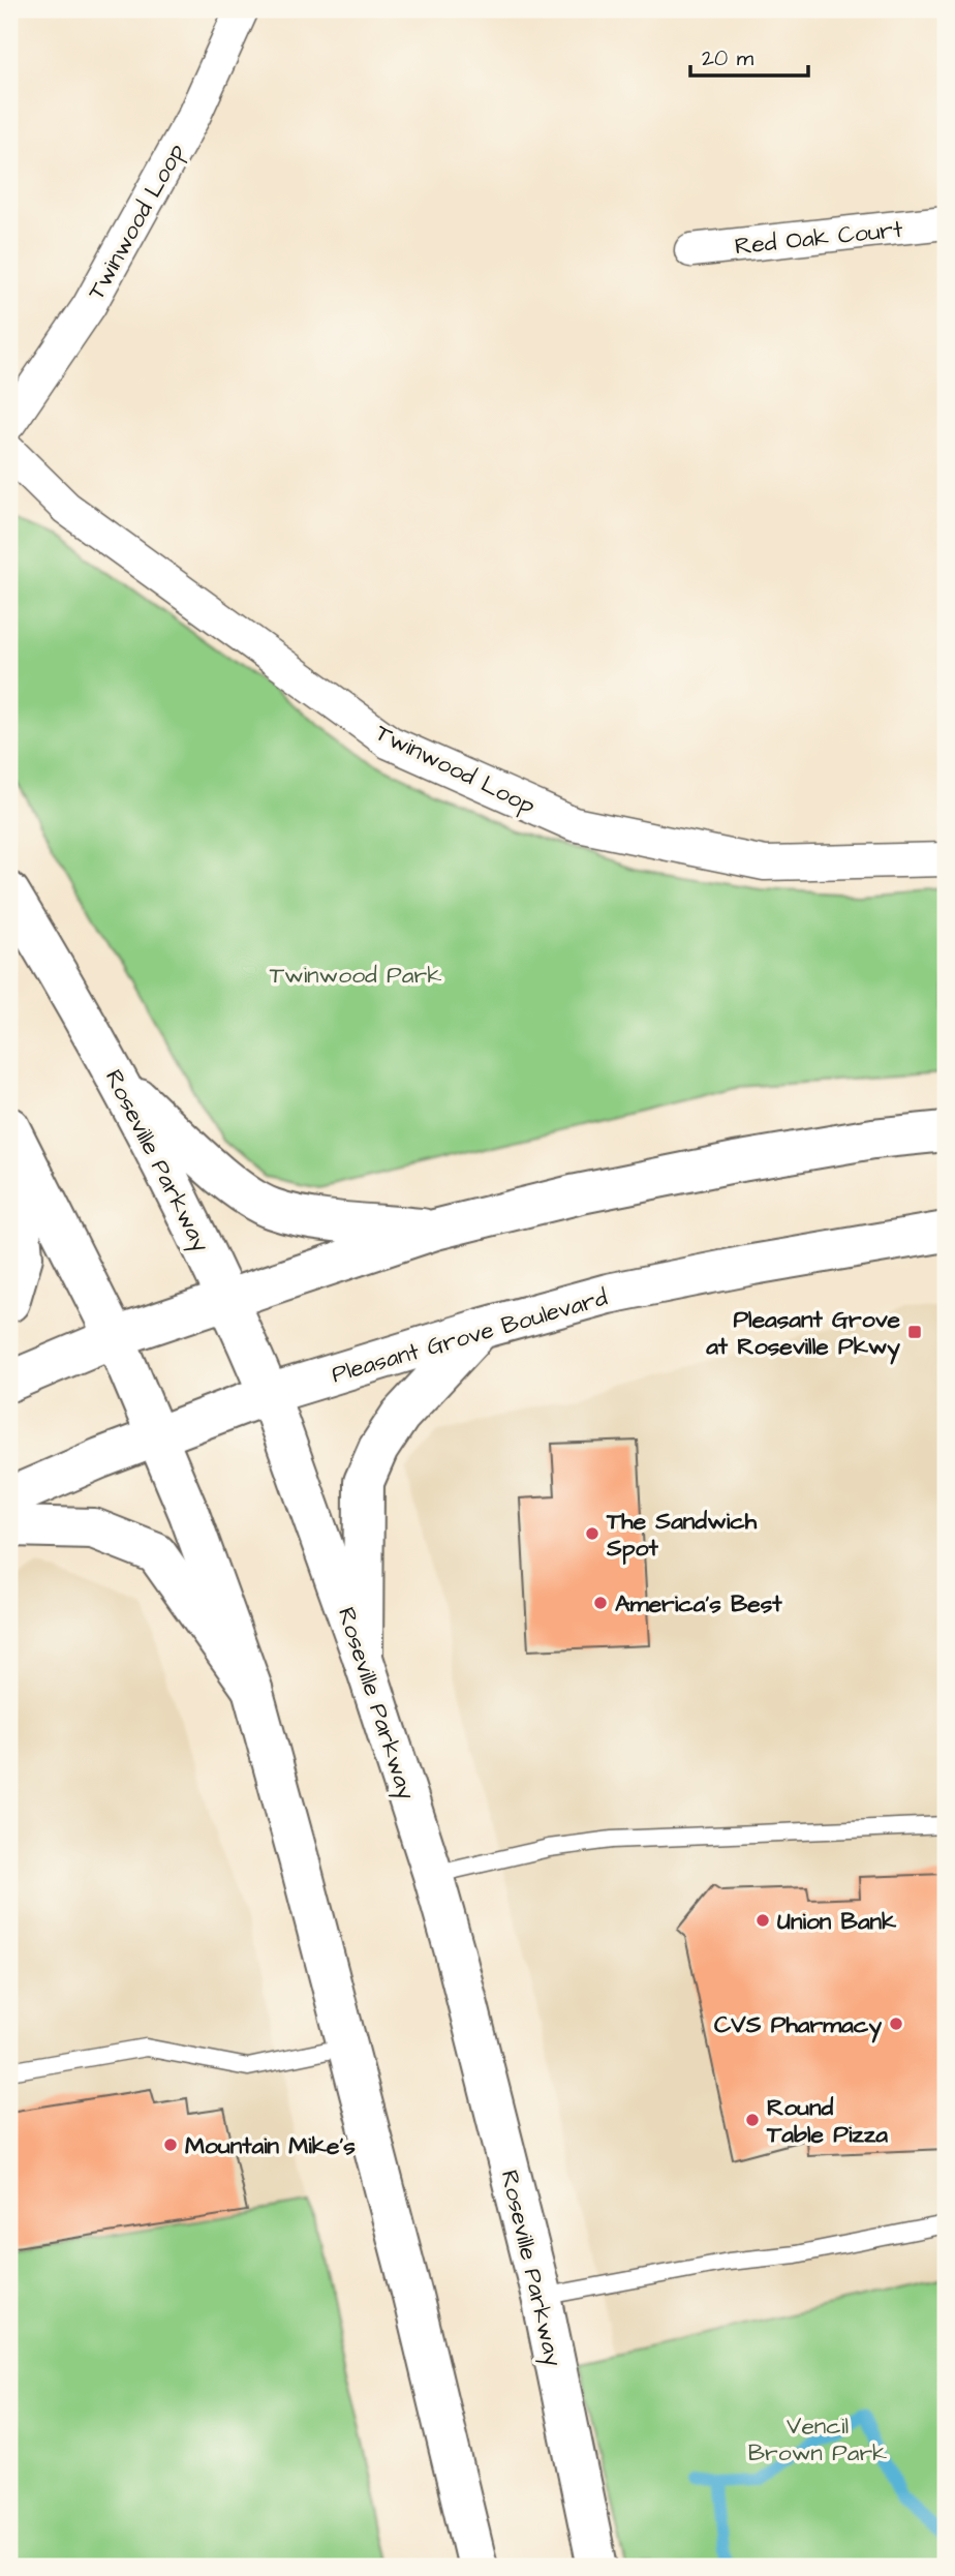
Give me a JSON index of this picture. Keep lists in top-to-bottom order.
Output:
{
  "streets": {
    "main road": ["Roseville Parkway", "Pleasant Grove Boulevard"],
    "street": ["Twinwood Loop", "Red Oak Court"]
  },
  "crossings": [
    ["Roseville Parkway", "Pleasant Grove Boulevard"]
  ],
  "parks": ["Twinwood Park", "Vencil Brown Park"],
  "places": {
    "transit": ["Pleasant Grove at Roseville Pkwy"],
    "other": [
      "The Sandwich Spot",
      "America's Best",
      "Union Bank",
      "CVS Pharmacy",
      "Round Table Pizza",
      "Mountain Mike's"
    ]
  },
  "scale_bar": "20 m"
}
